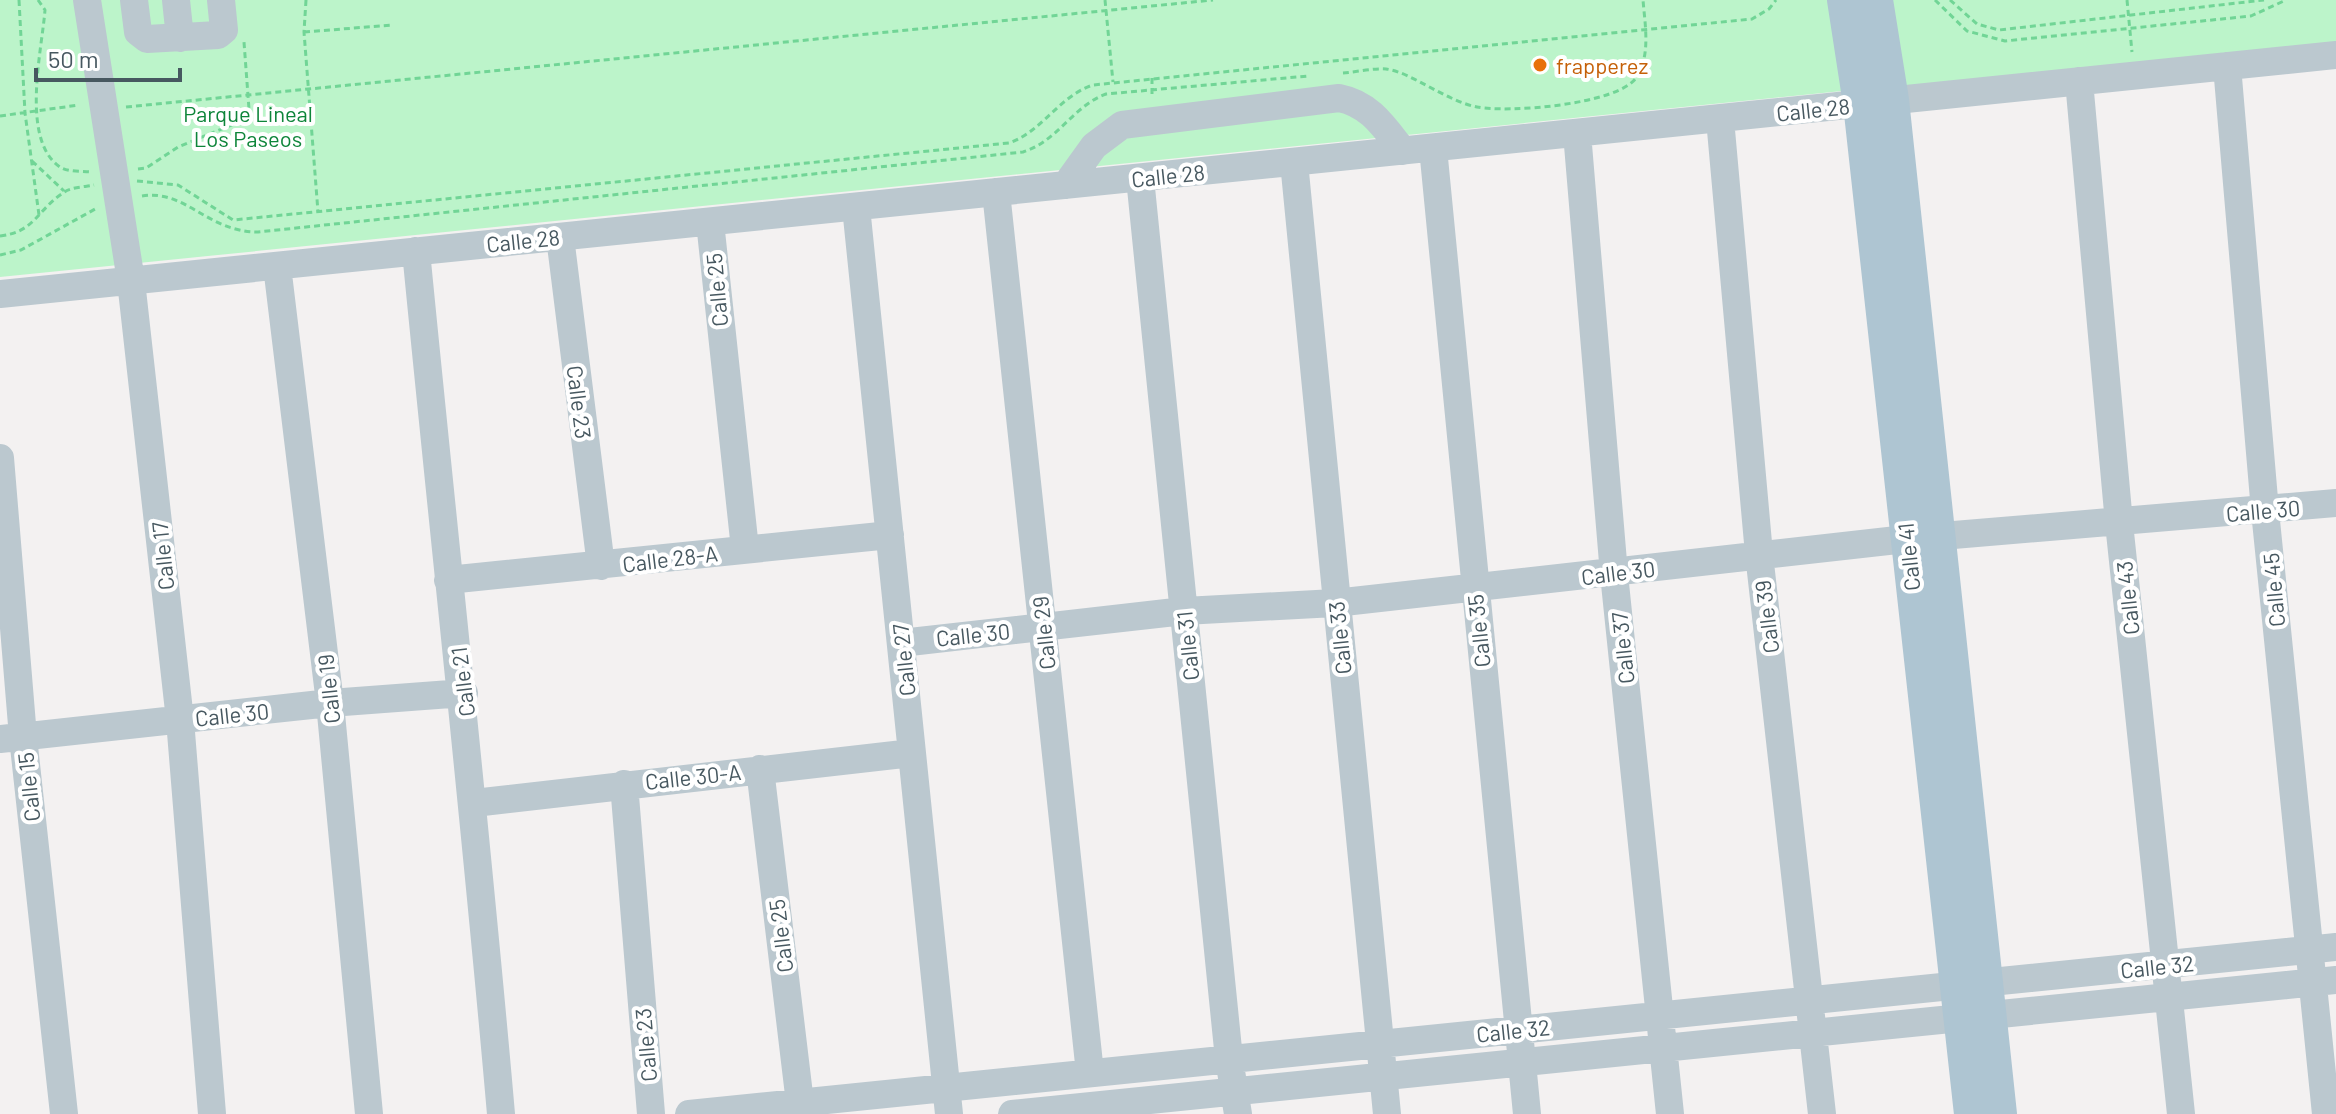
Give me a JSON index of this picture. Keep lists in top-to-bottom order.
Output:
{
  "streets": {
    "main road": ["Calle 41"],
    "street": [
      "Calle 28",
      "Calle 25",
      "Calle 23",
      "Calle 30",
      "Calle 17",
      "Calle 28-A",
      "Calle 45",
      "Calle 43",
      "Calle 39",
      "Calle 35",
      "Calle 29",
      "Calle 33",
      "Calle 31",
      "Calle 37",
      "Calle 27",
      "Calle 21",
      "Calle 19",
      "Calle 30-A",
      "Calle 15",
      "Calle 32"
    ]
  },
  "crossings": [
    ["Calle 28", "Calle 25"],
    ["Calle 28", "Calle 23"],
    ["Calle 28", "Calle 17"],
    ["Calle 28", "Calle 41"],
    ["Calle 28", "Calle 45"],
    ["Calle 28", "Calle 43"],
    ["Calle 28", "Calle 39"],
    ["Calle 28", "Calle 35"],
    ["Calle 28", "Calle 29"],
    ["Calle 28", "Calle 33"],
    ["Calle 28", "Calle 31"],
    ["Calle 28", "Calle 37"],
    ["Calle 28", "Calle 27"],
    ["Calle 28", "Calle 21"],
    ["Calle 28", "Calle 19"],
    ["Calle 25", "Calle 28-A"],
    ["Calle 25", "Calle 30-A"],
    ["Calle 25", "Calle 32"],
    ["Calle 23", "Calle 28-A"],
    ["Calle 23", "Calle 30-A"],
    ["Calle 30", "Calle 17"],
    ["Calle 30", "Calle 41"],
    ["Calle 30", "Calle 45"],
    ["Calle 30", "Calle 43"],
    ["Calle 30", "Calle 39"],
    ["Calle 30", "Calle 35"],
    ["Calle 30", "Calle 29"],
    ["Calle 30", "Calle 33"],
    ["Calle 30", "Calle 31"],
    ["Calle 30", "Calle 37"],
    ["Calle 30", "Calle 27"],
    ["Calle 30", "Calle 21"],
    ["Calle 30", "Calle 19"],
    ["Calle 30", "Calle 15"],
    ["Calle 41", "Calle 32"],
    ["Calle 28-A", "Calle 27"],
    ["Calle 28-A", "Calle 21"],
    ["Calle 45", "Calle 32"],
    ["Calle 43", "Calle 32"],
    ["Calle 39", "Calle 32"],
    ["Calle 35", "Calle 32"],
    ["Calle 29", "Calle 32"],
    ["Calle 33", "Calle 32"],
    ["Calle 31", "Calle 32"],
    ["Calle 37", "Calle 32"],
    ["Calle 27", "Calle 30-A"],
    ["Calle 27", "Calle 32"],
    ["Calle 21", "Calle 30-A"]
  ],
  "parks": ["Parque Lineal Los Paseos"],
  "places": ["frapperez"],
  "scale_bar": "50 m"
}
